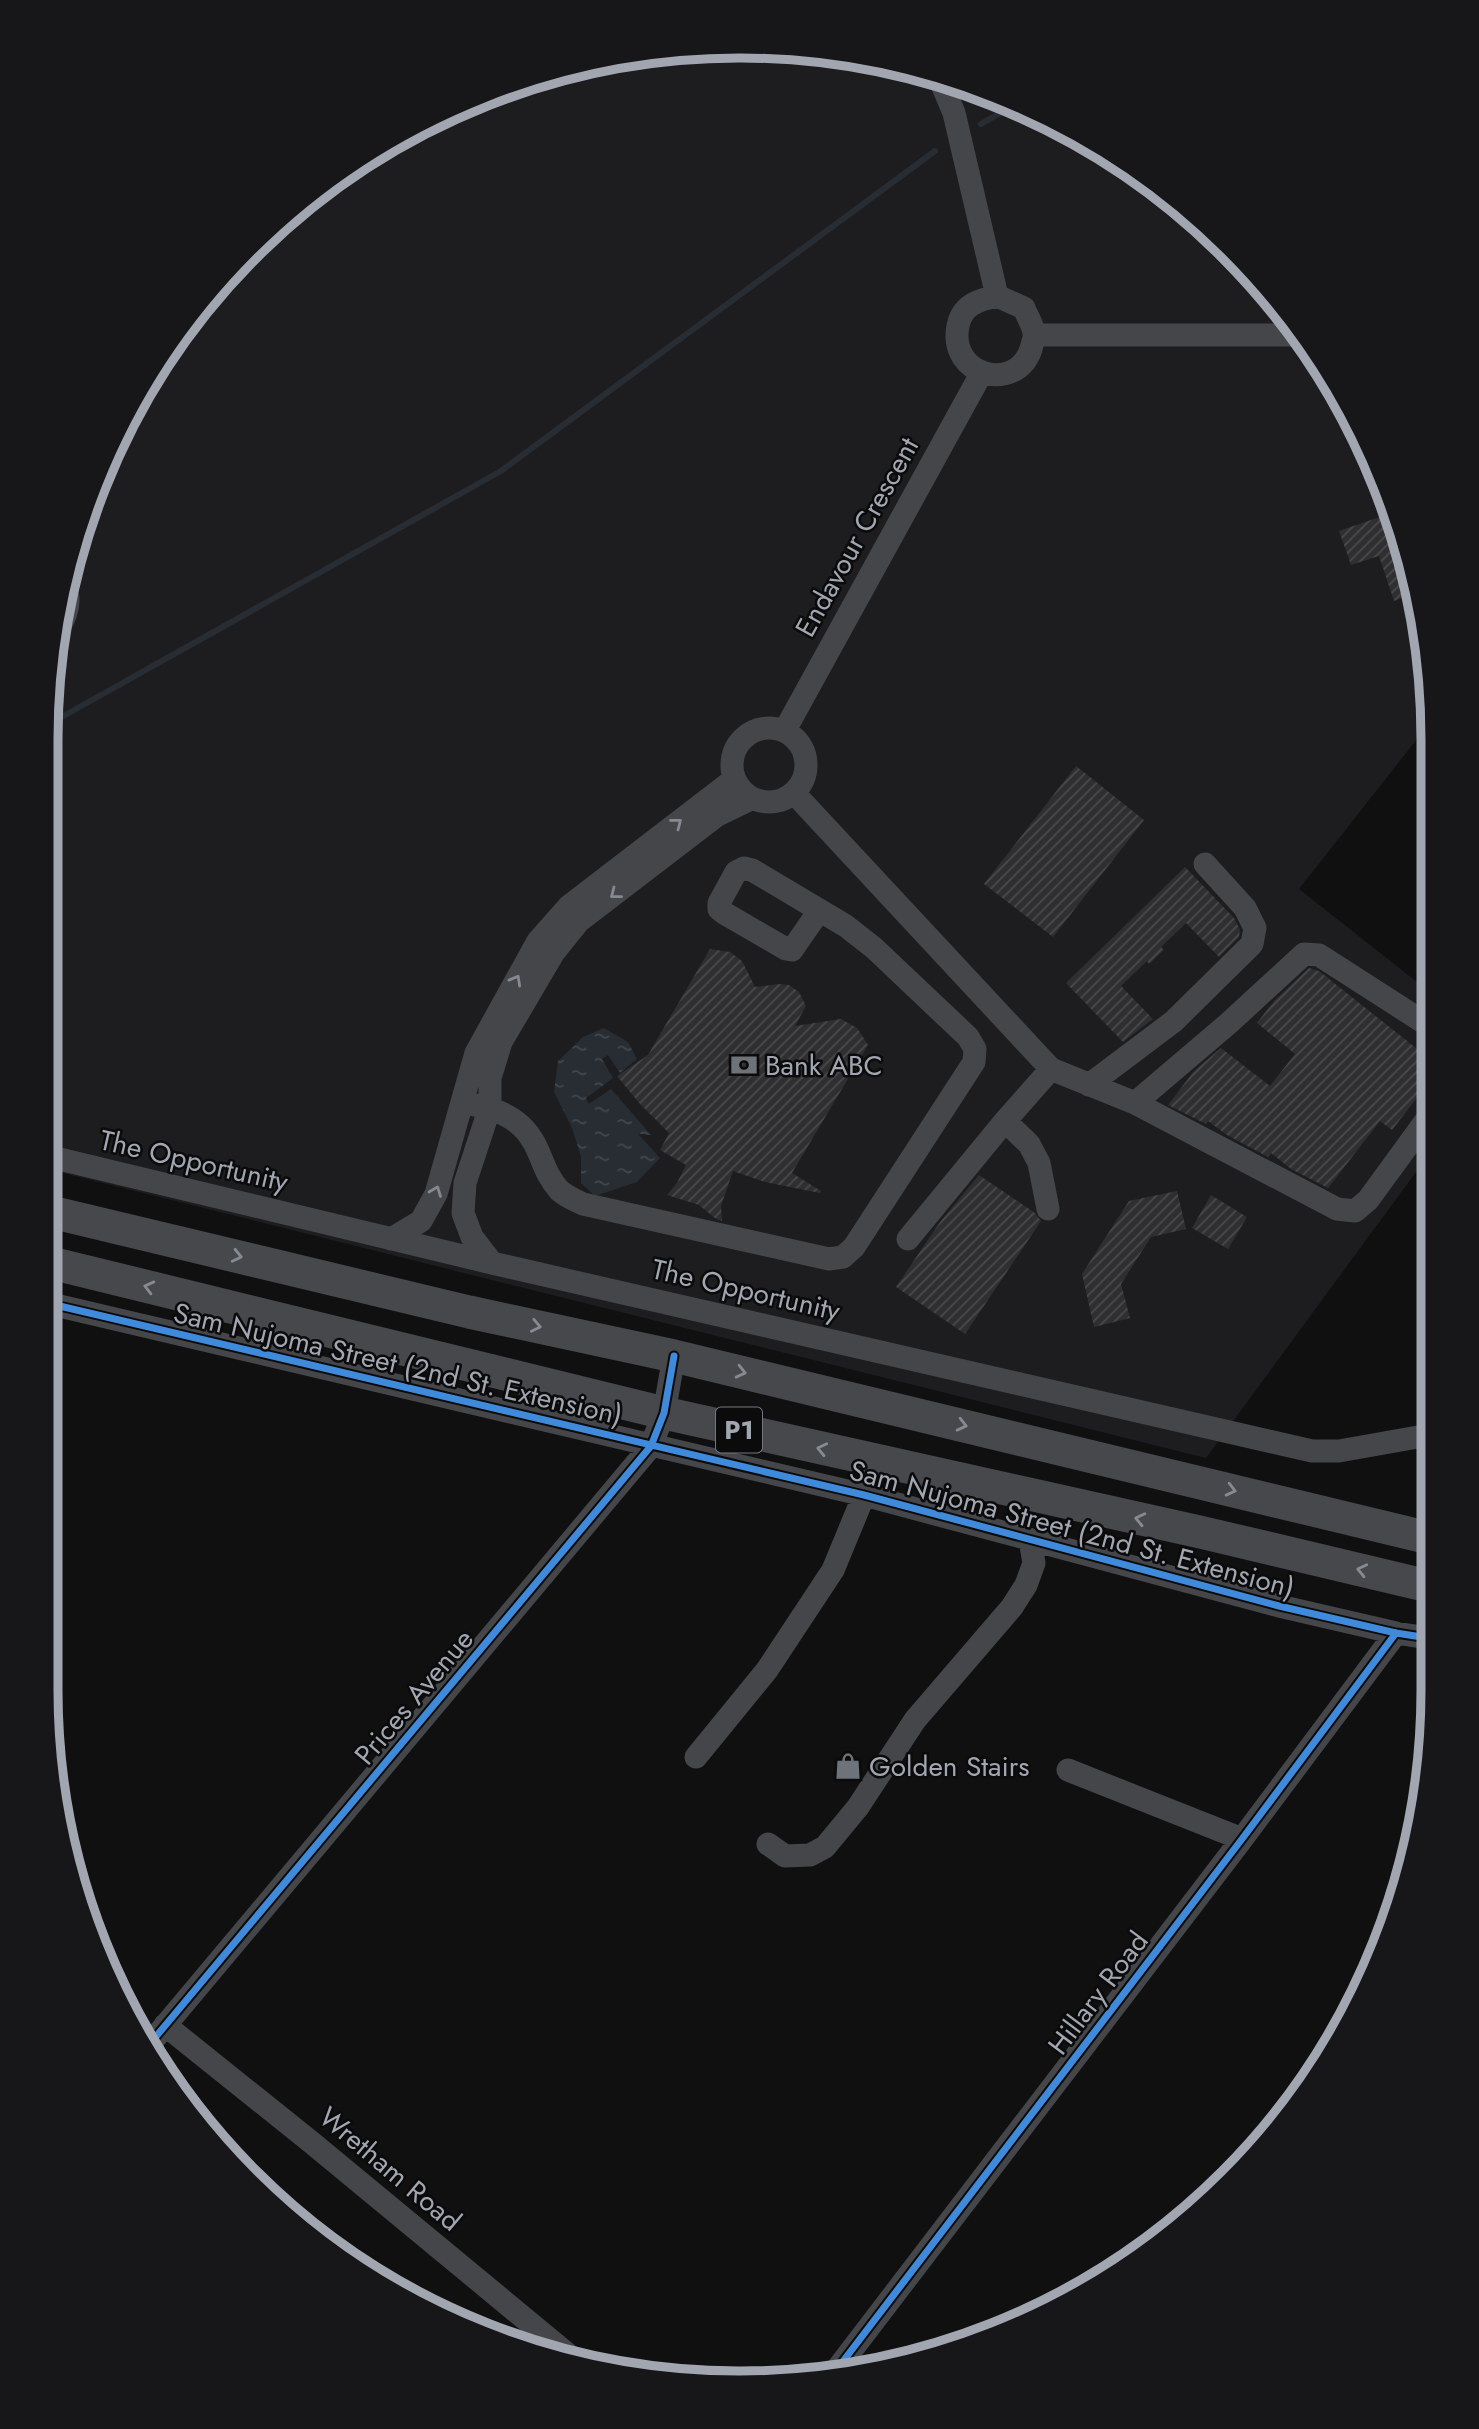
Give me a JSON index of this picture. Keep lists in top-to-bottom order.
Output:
{
  "streets": {
    "highway": ["P1"],
    "street": [
      "Endavour Crescent",
      "The Opportunity",
      "Sam Nujoma Street (2nd St. Extension)",
      "Prices Avenue",
      "Hillary Road",
      "Wretham Road"
    ]
  },
  "crossings": [
    ["Sam Nujoma Street (2nd St. Extension)", "Prices Avenue"],
    ["Sam Nujoma Street (2nd St. Extension)", "Hillary Road"],
    ["P1", "Prices Avenue"],
    ["Prices Avenue", "Wretham Road"]
  ],
  "places": {
    "bank": ["Bank ABC"],
    "shop": ["Golden Stairs"]
  }
}
